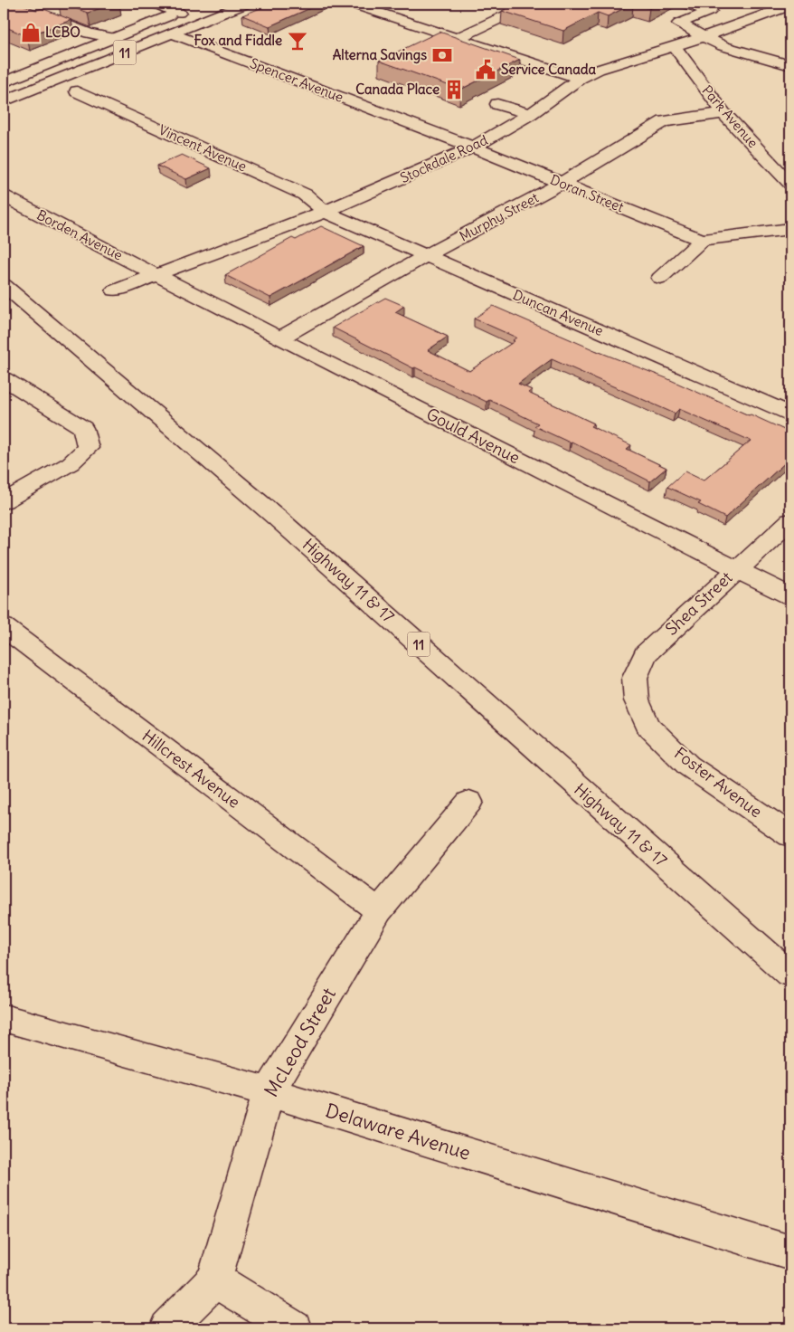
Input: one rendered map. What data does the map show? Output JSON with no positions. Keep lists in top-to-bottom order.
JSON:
{
  "streets": {
    "main road": [
      "11",
      "Spencer Avenue",
      "Park Avenue",
      "Vincent Avenue",
      "Stockdale Road",
      "Doran Street",
      "Murphy Street",
      "Borden Avenue",
      "Duncan Avenue",
      "Gould Avenue",
      "Highway 11 & 17",
      "Shea Street",
      "Hillcrest Avenue",
      "Foster Avenue",
      "McLeod Street",
      "Delaware Avenue"
    ]
  },
  "crossings": [
    ["11", "Spencer Avenue"],
    ["Spencer Avenue", "Stockdale Road"],
    ["Spencer Avenue", "Doran Street"],
    ["Park Avenue", "Stockdale Road"],
    ["Park Avenue", "Murphy Street"],
    ["Vincent Avenue", "Stockdale Road"],
    ["Vincent Avenue", "Duncan Avenue"],
    ["Stockdale Road", "Doran Street"],
    ["Stockdale Road", "Borden Avenue"],
    ["Stockdale Road", "Duncan Avenue"],
    ["Stockdale Road", "Gould Avenue"],
    ["Doran Street", "Murphy Street"],
    ["Murphy Street", "Duncan Avenue"],
    ["Murphy Street", "Gould Avenue"],
    ["Borden Avenue", "Gould Avenue"],
    ["Gould Avenue", "Shea Street"],
    ["Shea Street", "Foster Avenue"],
    ["Hillcrest Avenue", "McLeod Street"],
    ["McLeod Street", "Delaware Avenue"]
  ],
  "places": {
    "shop": ["LCBO"],
    "bar": ["Fox and Fiddle"],
    "bank": ["Alterna Savings"],
    "public building": ["Service Canada"],
    "building": ["Canada Place"]
  }
}
